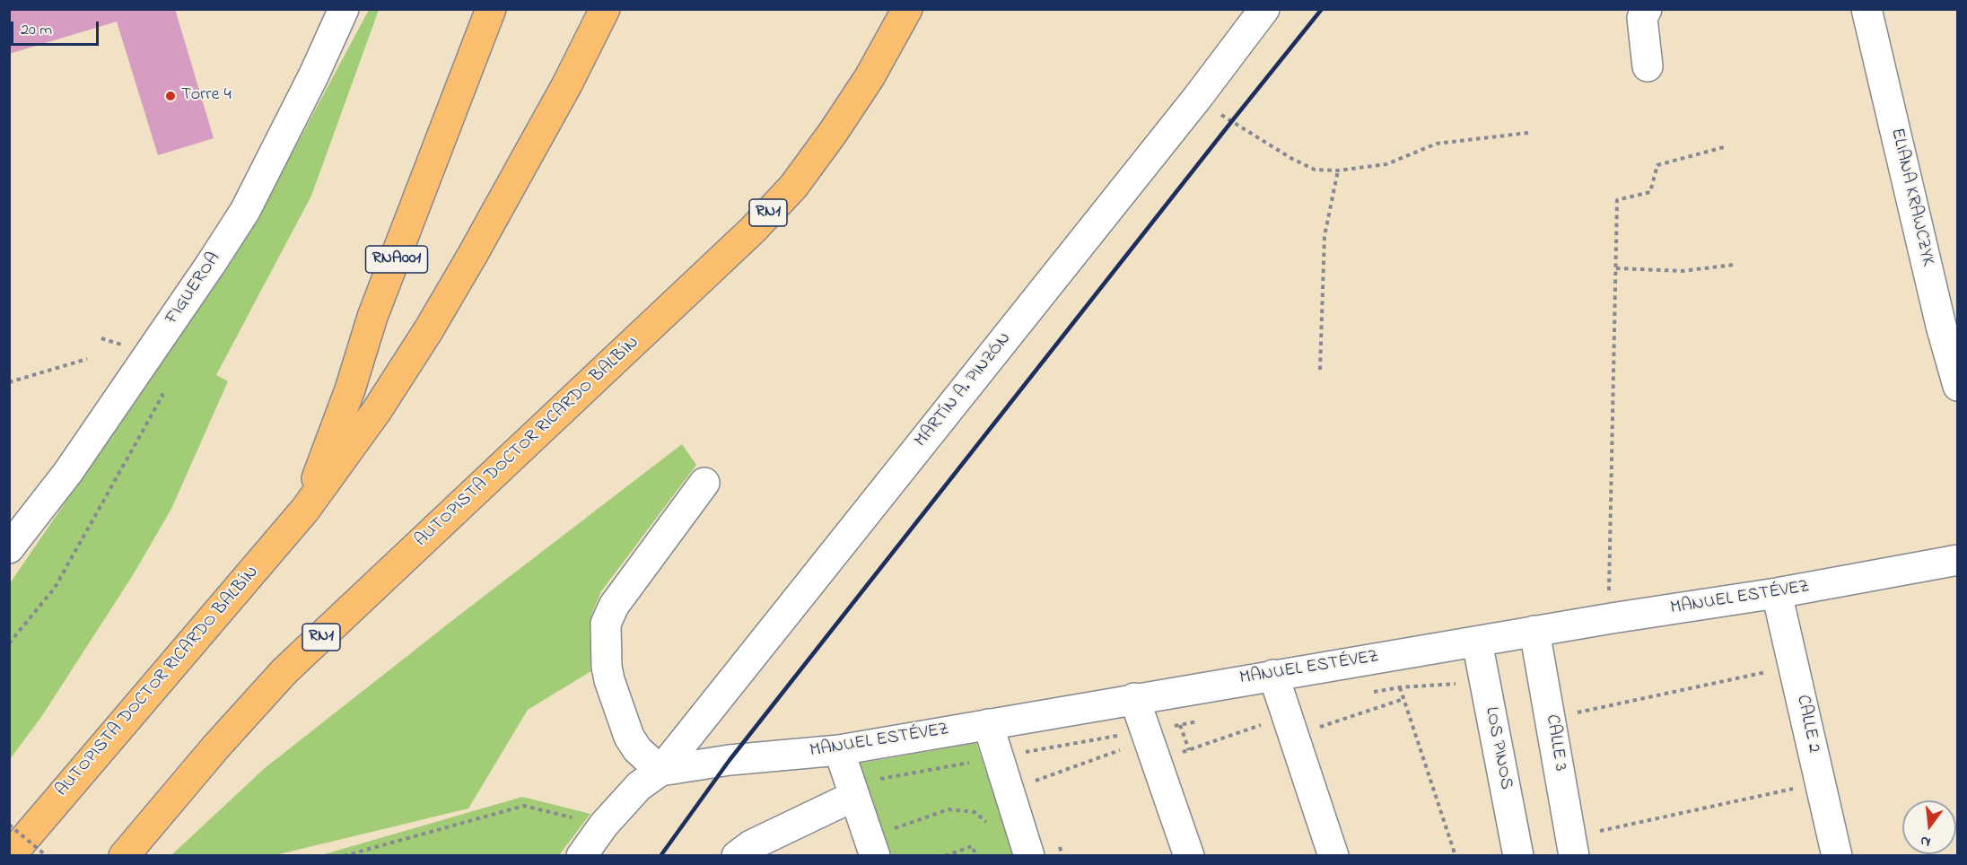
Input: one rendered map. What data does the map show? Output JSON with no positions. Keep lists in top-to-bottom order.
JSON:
{
  "streets": {
    "highway": ["RN1", "RNA001", "AUTOPISTA DOCTOR RICARDO BALBÍN"],
    "street": [
      "ELIANA KRAWCZYK",
      "FIGUEROA",
      "MARTÍN A. PINZÓN",
      "MANUEL ESTÉVEZ",
      "CALLE 2",
      "CALLE 3",
      "LOS PINOS"
    ]
  },
  "crossings": [
    ["RNA001", "AUTOPISTA DOCTOR RICARDO BALBÍN"],
    ["MARTÍN A. PINZÓN", "MANUEL ESTÉVEZ"],
    ["MANUEL ESTÉVEZ", "CALLE 2"],
    ["MANUEL ESTÉVEZ", "CALLE 3"],
    ["MANUEL ESTÉVEZ", "LOS PINOS"]
  ],
  "places": ["Torre 4"],
  "scale_bar": "20 m",
  "north": "bottom"
}
